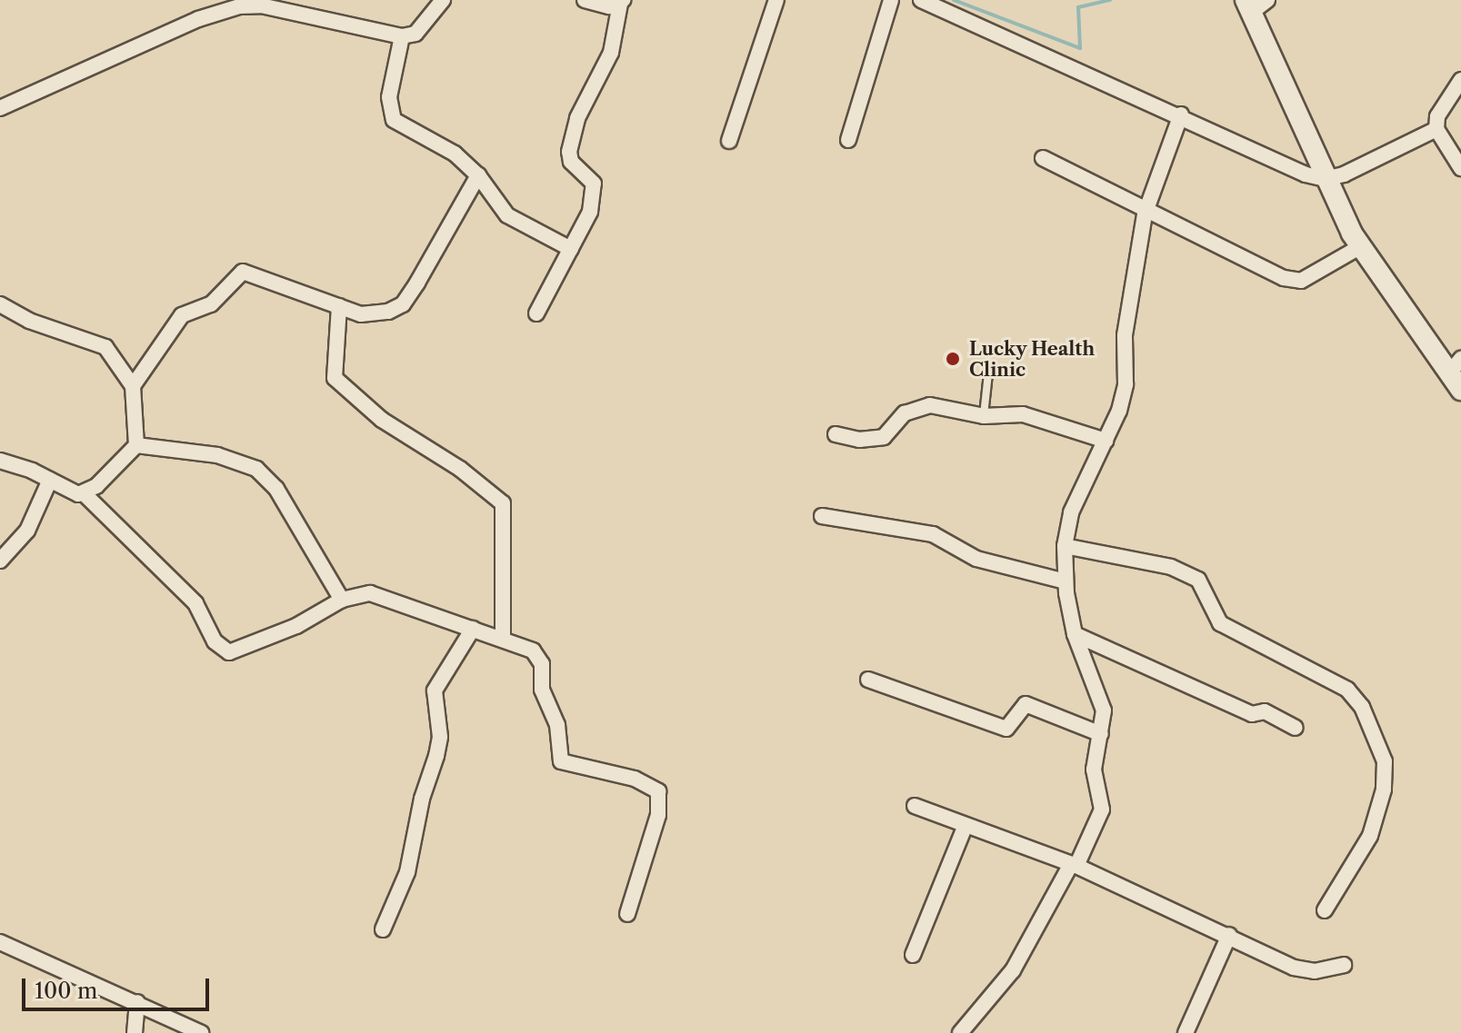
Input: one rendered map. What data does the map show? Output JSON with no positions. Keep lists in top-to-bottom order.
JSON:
{
  "places": ["Lucky Health Clinic"],
  "scale_bar": "100 m"
}
